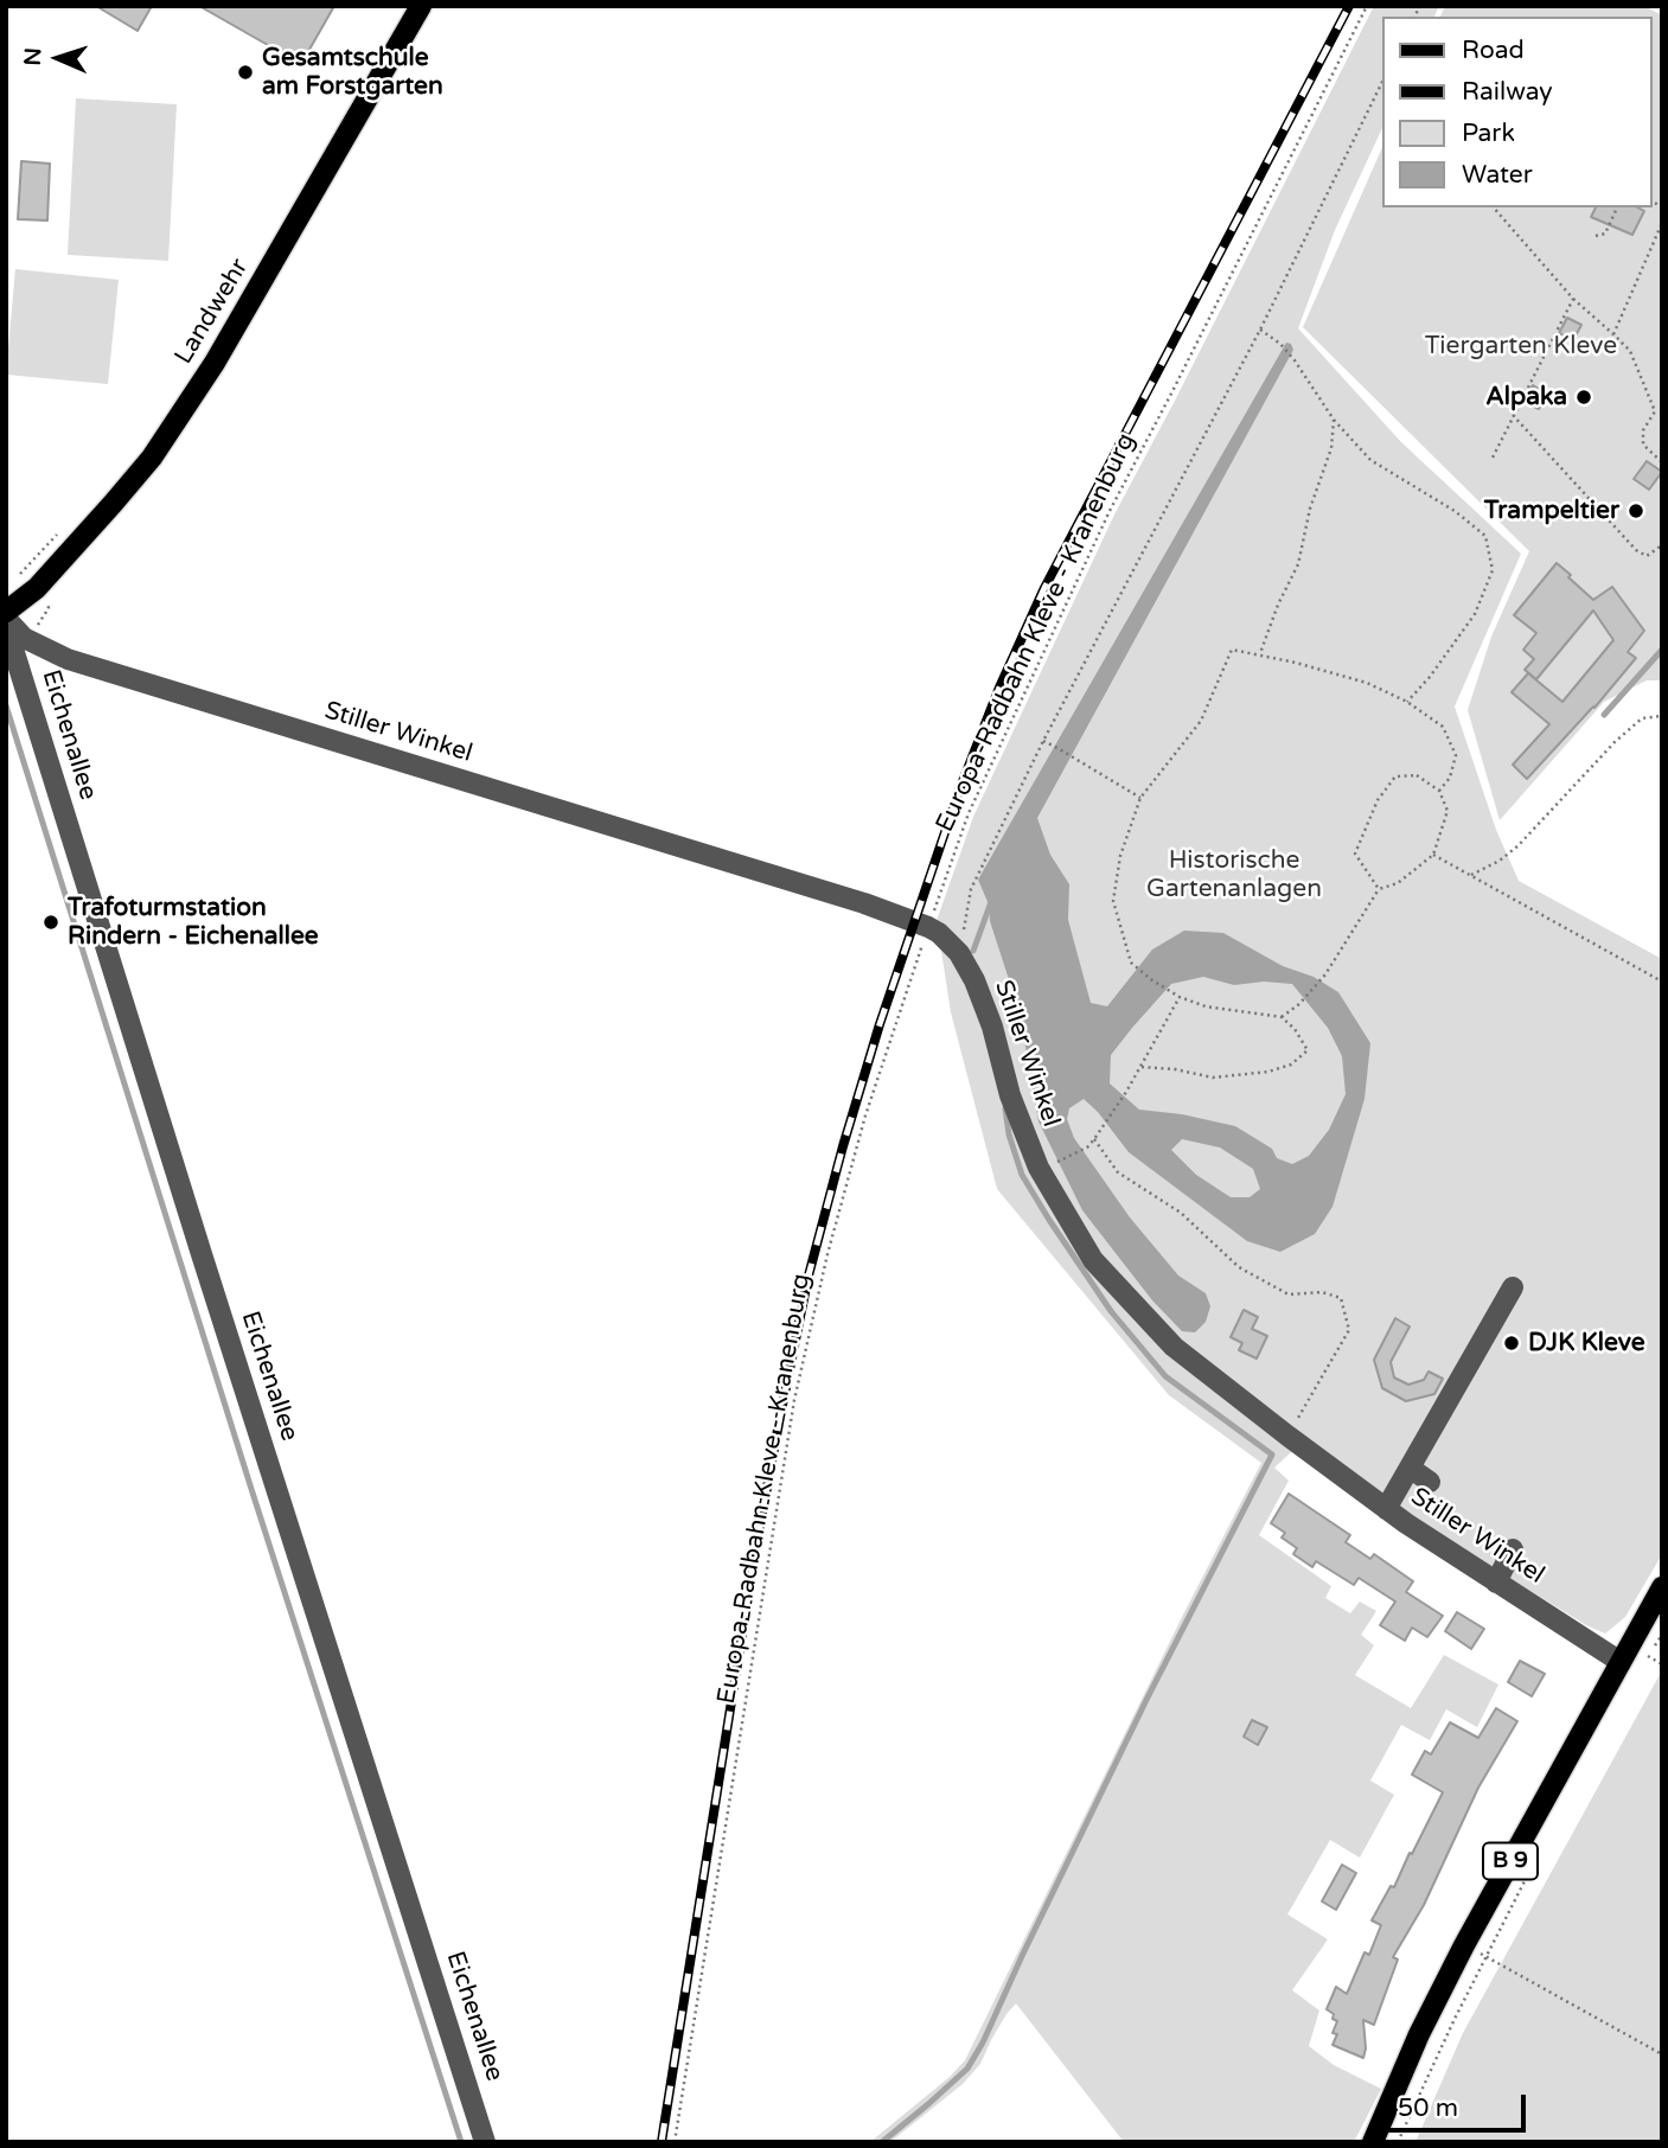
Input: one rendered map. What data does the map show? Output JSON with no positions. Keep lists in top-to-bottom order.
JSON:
{
  "streets": {
    "main road": ["Landwehr", "B 9"],
    "street": ["Stiller Winkel", "Eichenallee"],
    "path": ["Europa-Radbahn Kleve - Kranenburg"]
  },
  "crossings": [
    ["Europa-Radbahn Kleve - Kranenburg", "Stiller Winkel"],
    ["Stiller Winkel", "B 9"]
  ],
  "parks": ["Tiergarten Kleve", "Historische Gartenanlagen"],
  "places": [
    "Gesamtschule am Forstgarten",
    "Alpaka",
    "Trampeltier",
    "Trafoturmstation Rindern - Eichenallee",
    "DJK Kleve"
  ],
  "legend": [
    "Road",
    "Railway",
    "Park",
    "Water"
  ],
  "scale_bar": "50 m",
  "north": "left"
}
